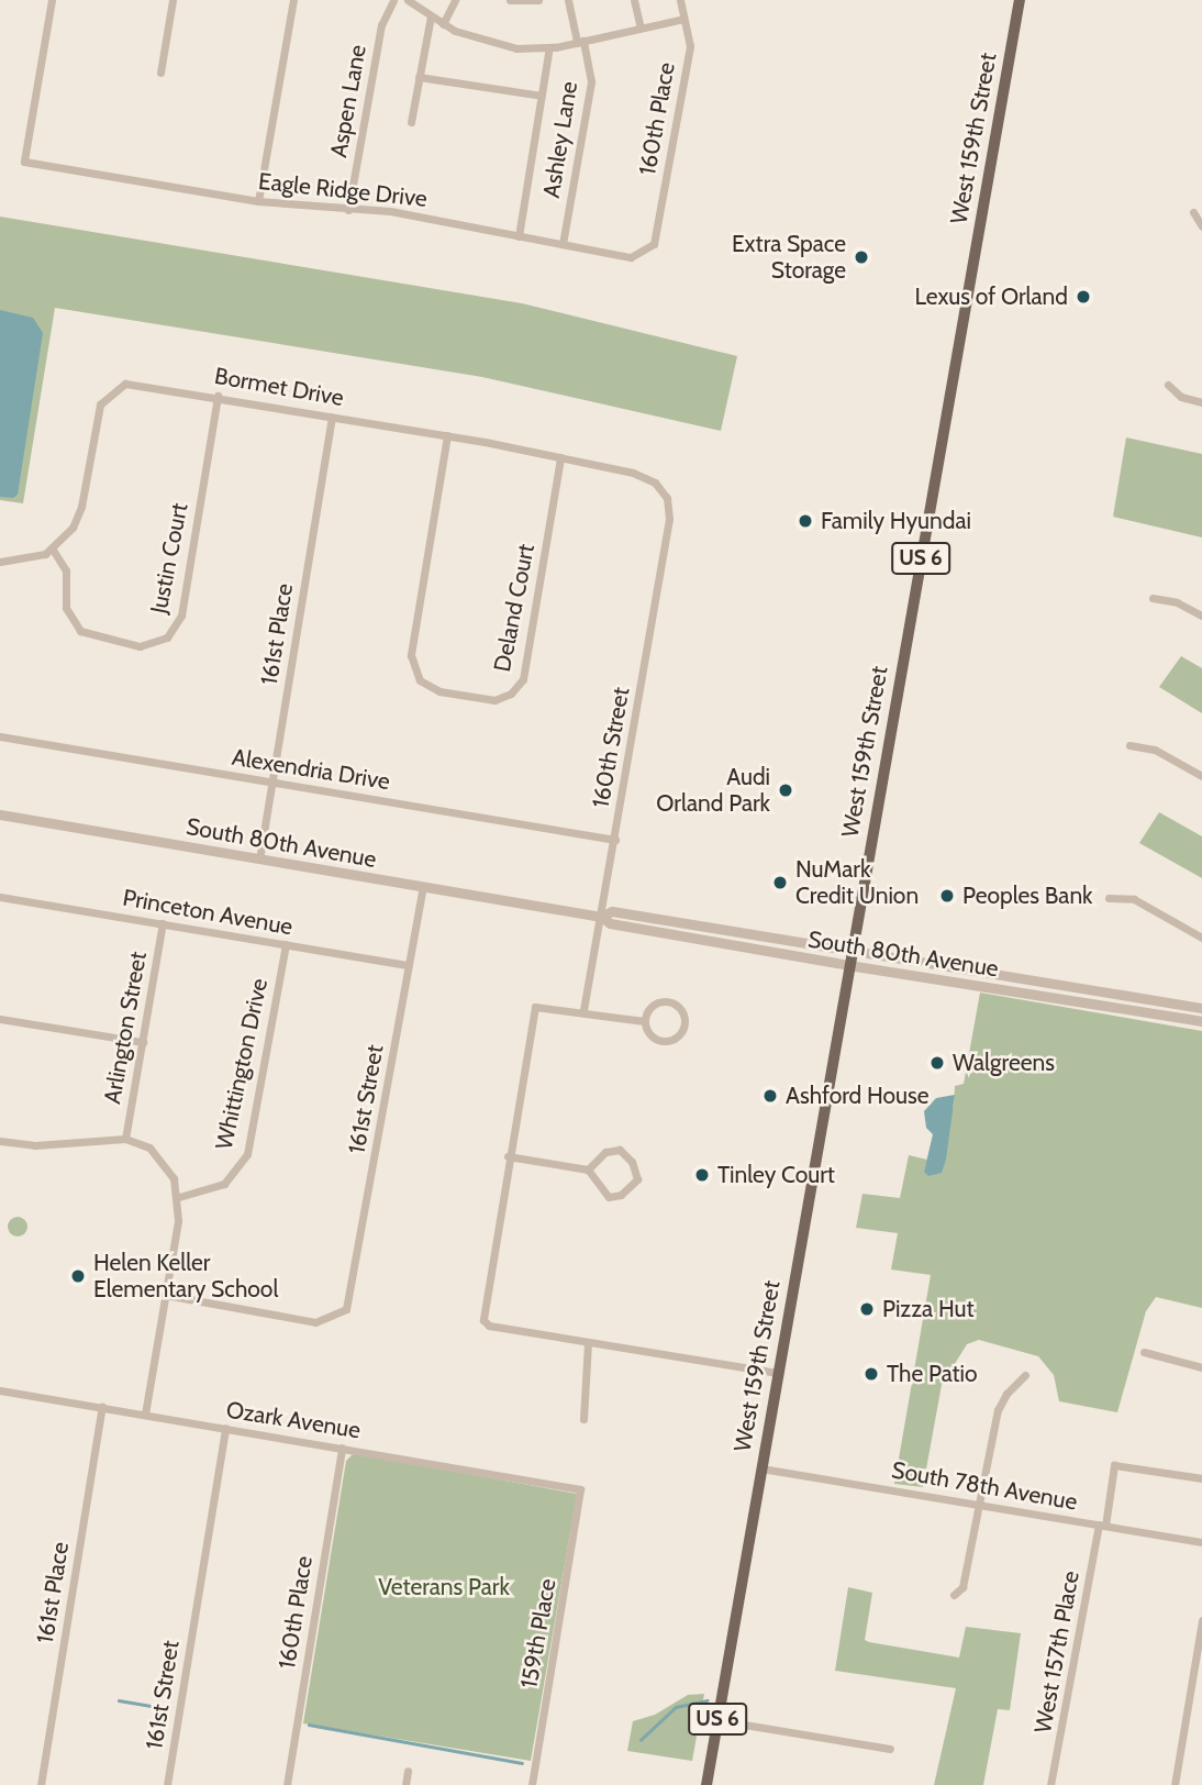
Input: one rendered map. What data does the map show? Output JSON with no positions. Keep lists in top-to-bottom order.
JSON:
{
  "streets": {
    "main road": ["West 159th Street", "US 6"],
    "street": [
      "Aspen Lane",
      "160th Place",
      "Ashley Lane",
      "Eagle Ridge Drive",
      "Bormet Drive",
      "Justin Court",
      "Deland Court",
      "161st Place",
      "160th Street",
      "Alexendria Drive",
      "South 80th Avenue",
      "Princeton Avenue",
      "Arlington Street",
      "Whittington Drive",
      "161st Street",
      "Ozark Avenue",
      "South 78th Avenue",
      "159th Place",
      "West 157th Place"
    ]
  },
  "crossings": [
    ["Aspen Lane", "Eagle Ridge Drive"],
    ["160th Place", "Eagle Ridge Drive"],
    ["160th Place", "Ozark Avenue"],
    ["West 159th Street", "South 80th Avenue"],
    ["West 159th Street", "South 78th Avenue"],
    ["Ashley Lane", "Eagle Ridge Drive"],
    ["Bormet Drive", "Justin Court"],
    ["Bormet Drive", "Deland Court"],
    ["Bormet Drive", "161st Place"],
    ["Bormet Drive", "160th Street"],
    ["161st Place", "Alexendria Drive"],
    ["161st Place", "South 80th Avenue"],
    ["161st Place", "Ozark Avenue"],
    ["160th Street", "Alexendria Drive"],
    ["160th Street", "South 80th Avenue"],
    ["South 80th Avenue", "161st Street"],
    ["Princeton Avenue", "Arlington Street"],
    ["Princeton Avenue", "Whittington Drive"],
    ["Princeton Avenue", "161st Street"],
    ["161st Street", "Ozark Avenue"],
    ["Ozark Avenue", "159th Place"],
    ["South 78th Avenue", "West 157th Place"]
  ],
  "parks": ["Veterans Park"],
  "places": [
    "Extra Space Storage",
    "Lexus of Orland",
    "Family Hyundai",
    "Audi Orland Park",
    "NuMark Credit Union",
    "Peoples Bank",
    "Walgreens",
    "Ashford House",
    "Tinley Court",
    "Helen Keller Elementary School",
    "Pizza Hut",
    "The Patio"
  ]
}
